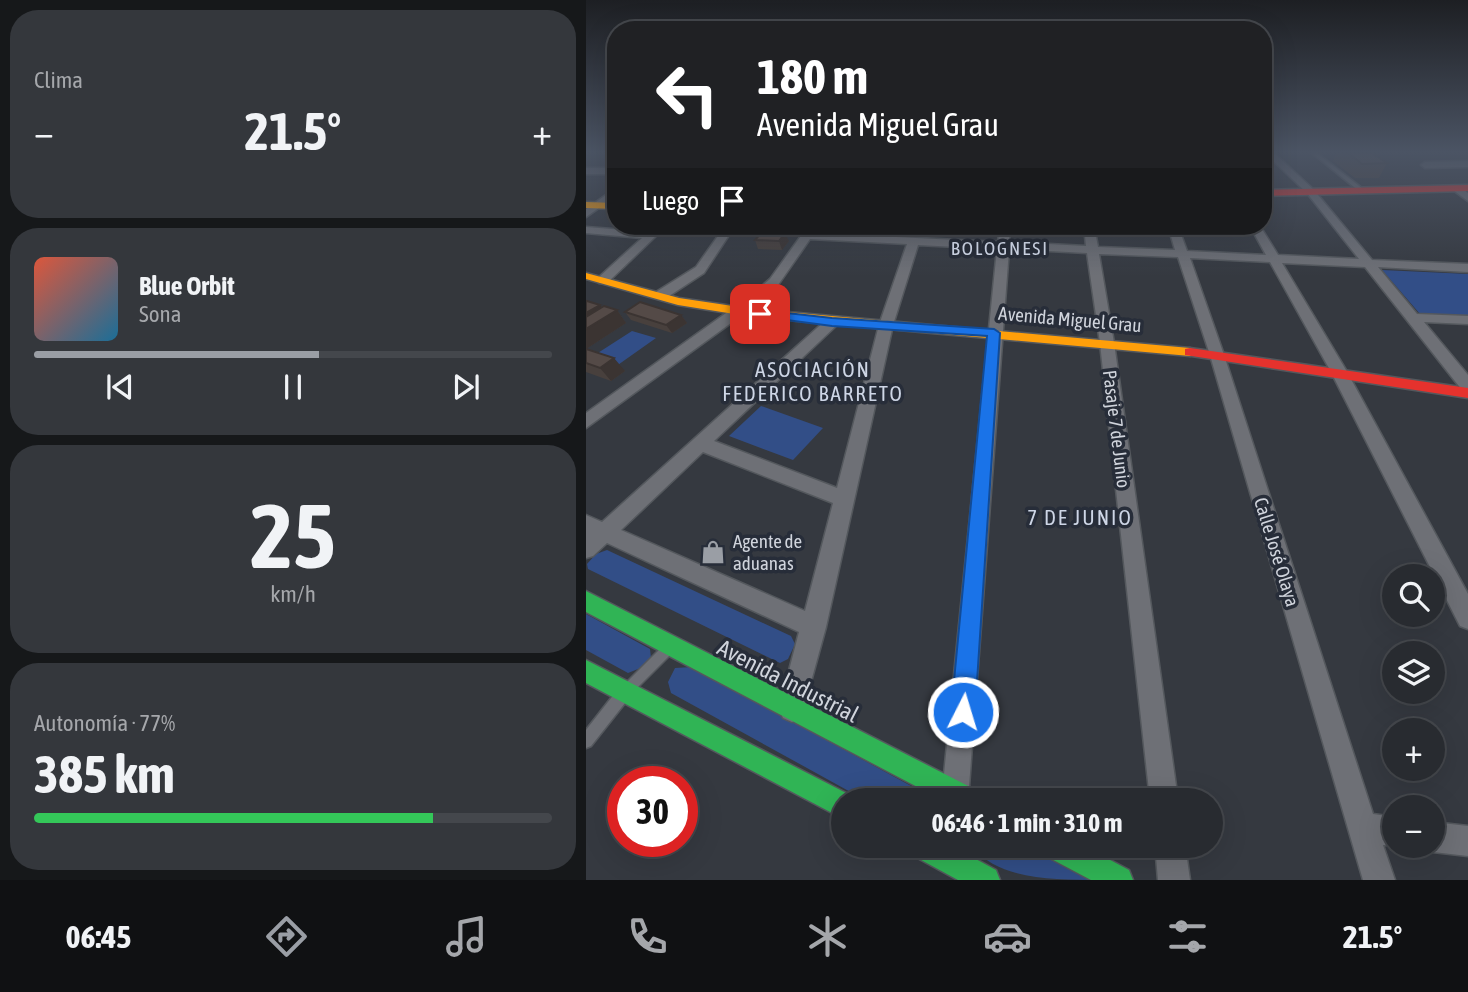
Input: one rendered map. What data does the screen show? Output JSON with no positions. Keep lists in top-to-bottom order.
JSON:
{
  "streets": {
    "street": [
      "Avenida Miguel Grau",
      "Pasaje 7 de Junio",
      "Calle José Olaya",
      "Avenida Industrial"
    ]
  },
  "crossings": [
    ["Avenida Miguel Grau", "Pasaje 7 de Junio"],
    ["Avenida Miguel Grau", "Calle José Olaya"]
  ],
  "districts": ["BOLOGNESI", "ASOCIACIÓN FEDERICO BARRETO", "7 DE JUNIO"],
  "places": {
    "shop": ["Agente de aduanas"]
  },
  "page": {
    "tile": [
      "Clima",
      ["25", "km/h"],
      ["Autonomía · 77%", "385 km"]
    ],
    "turn": ["180 m", "Avenida Miguel Grau"],
    "heat": ["−", "21.5°", "+"],
    "then": "Luego",
    "song": ["Blue Orbit", "Sona"],
    "map_buttons": ["+", "−"],
    "limit": "30",
    "trip": "06:46 · 1 min · 310 m",
    "tabs": ["06:45", "21.5°"]
  }
}
